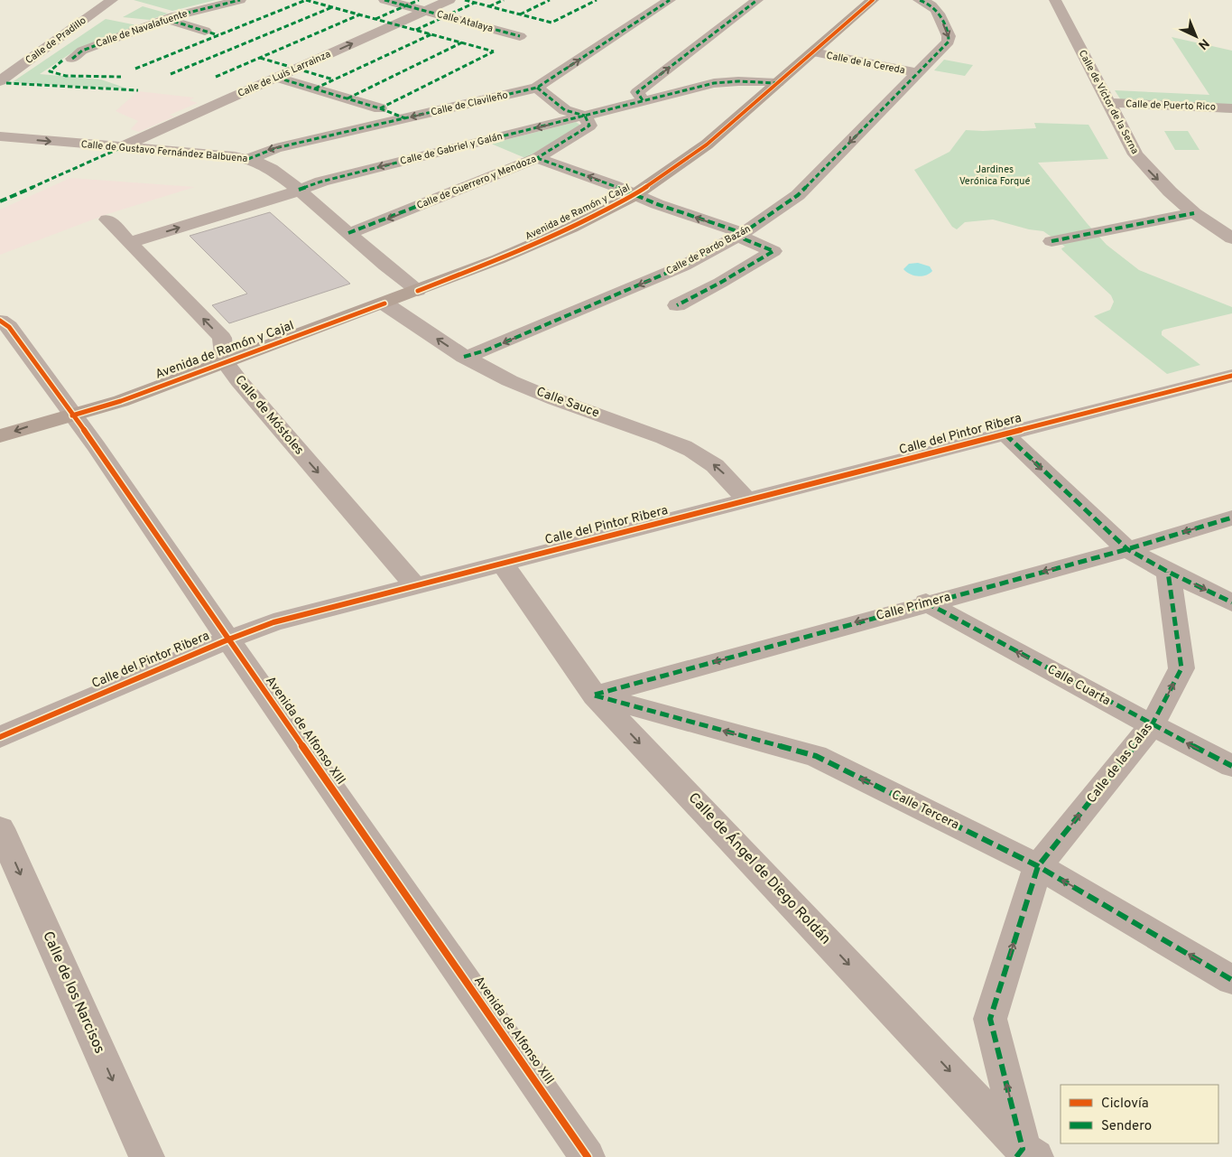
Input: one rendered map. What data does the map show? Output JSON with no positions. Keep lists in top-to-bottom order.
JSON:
{
  "streets": {
    "main road": ["Avenida de Ramón y Cajal"],
    "street": [
      "Calle Atalaya",
      "Calle de Navalafuente",
      "Calle de Pradillo",
      "Calle de la Cereda",
      "Calle de Luis Larrainza",
      "Calle de Víctor de la Serna",
      "Calle de Clavileño",
      "Calle de Puerto Rico",
      "Calle de Gabriel y Galán",
      "Calle de Gustavo Fernández Balbuena",
      "Calle de Guerrero y Mendoza",
      "Calle de Pardo Bazán",
      "Calle Sauce",
      "Calle de Móstoles",
      "Calle del Pintor Ribera",
      "Calle Primera",
      "Calle Cuarta",
      "Avenida de Alfonso XIII",
      "Calle de las Calas",
      "Calle Tercera",
      "Calle de Ángel de Diego Roldán",
      "Calle de los Narcisos"
    ]
  },
  "crossings": [
    ["Calle Atalaya", "Calle de Luis Larrainza"],
    ["Calle de la Cereda", "Avenida de Ramón y Cajal"],
    ["Calle de la Cereda", "Calle de Pardo Bazán"],
    ["Calle de Luis Larrainza", "Calle de Gustavo Fernández Balbuena"],
    ["Calle de Víctor de la Serna", "Calle de Puerto Rico"],
    ["Calle de Clavileño", "Calle de Gustavo Fernández Balbuena"],
    ["Calle de Gabriel y Galán", "Calle de Gustavo Fernández Balbuena"],
    ["Calle de Gabriel y Galán", "Calle de Guerrero y Mendoza"],
    ["Calle de Gabriel y Galán", "Avenida de Ramón y Cajal"],
    ["Calle de Gustavo Fernández Balbuena", "Calle de Guerrero y Mendoza"],
    ["Calle de Gustavo Fernández Balbuena", "Avenida de Ramón y Cajal"],
    ["Avenida de Ramón y Cajal", "Calle Sauce"],
    ["Avenida de Ramón y Cajal", "Calle de Móstoles"],
    ["Avenida de Ramón y Cajal", "Avenida de Alfonso XIII"],
    ["Calle de Pardo Bazán", "Calle Sauce"],
    ["Calle Sauce", "Calle del Pintor Ribera"],
    ["Calle de Móstoles", "Calle del Pintor Ribera"],
    ["Calle del Pintor Ribera", "Avenida de Alfonso XIII"],
    ["Calle del Pintor Ribera", "Calle de Ángel de Diego Roldán"],
    ["Calle Primera", "Calle Cuarta"],
    ["Calle Primera", "Calle Tercera"],
    ["Calle Primera", "Calle de Ángel de Diego Roldán"],
    ["Calle Cuarta", "Calle de las Calas"],
    ["Calle de las Calas", "Calle Tercera"],
    ["Calle de las Calas", "Calle de Ángel de Diego Roldán"],
    ["Calle Tercera", "Calle de Ángel de Diego Roldán"]
  ],
  "one_way": [
    "Calle de Luis Larrainza",
    "Calle de Víctor de la Serna",
    "Calle de Guerrero y Mendoza",
    "Calle de Pardo Bazán",
    "Calle de Móstoles",
    "Calle Primera",
    "Calle de las Calas",
    "Calle Tercera",
    "Calle de Ángel de Diego Roldán",
    "Calle de los Narcisos"
  ],
  "parks": ["Jardines Verónica Forqué"],
  "legend": ["Ciclovía", "Sendero"],
  "north": "bottom right"
}
